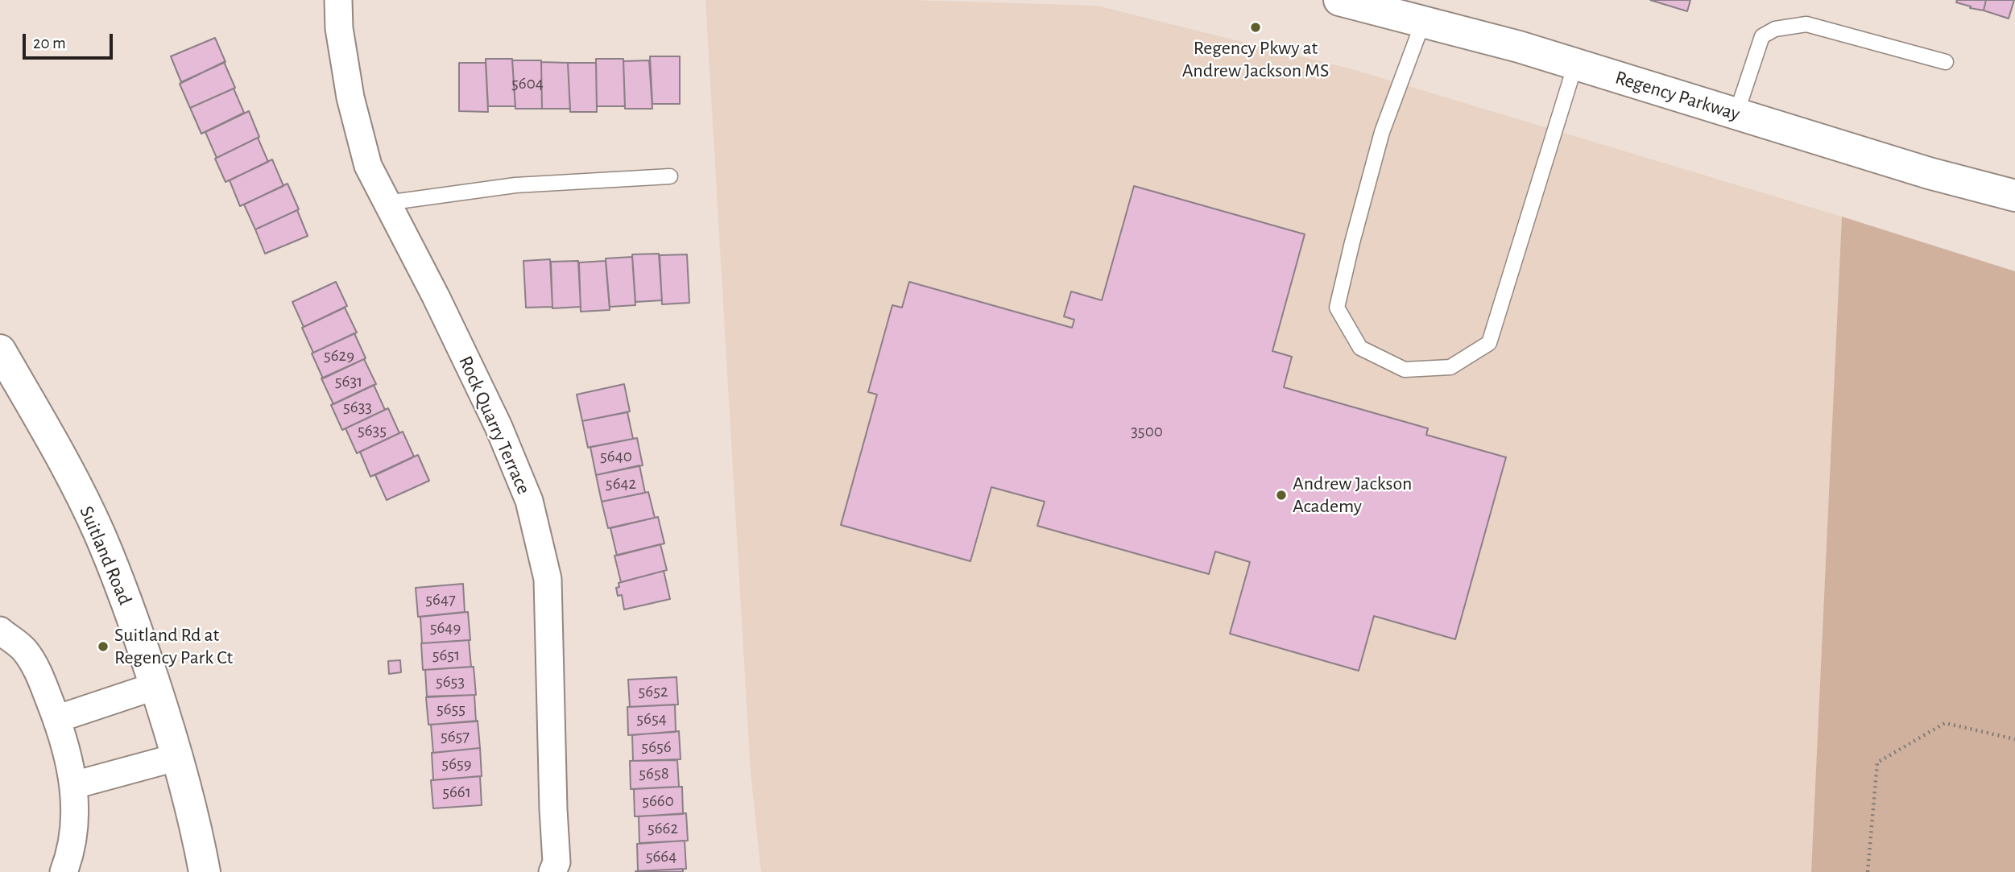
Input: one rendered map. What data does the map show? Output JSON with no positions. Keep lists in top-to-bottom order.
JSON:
{
  "streets": {
    "street": ["Regency Parkway", "Rock Quarry Terrace", "Suitland Road"]
  },
  "places": ["Regency Pkwy at Andrew Jackson MS", "Andrew Jackson Academy", "Suitland Rd at Regency Park Ct"],
  "house_numbers": [
    "5604",
    "5629",
    "5631",
    "5633",
    "5635",
    "3500",
    "5640",
    "5642",
    "5647",
    "5649",
    "5651",
    "5653",
    "5652",
    "5655",
    "5654",
    "5657",
    "5656",
    "5659",
    "5658",
    "5661",
    "5660",
    "5662",
    "5664"
  ],
  "scale_bar": "20 m"
}
